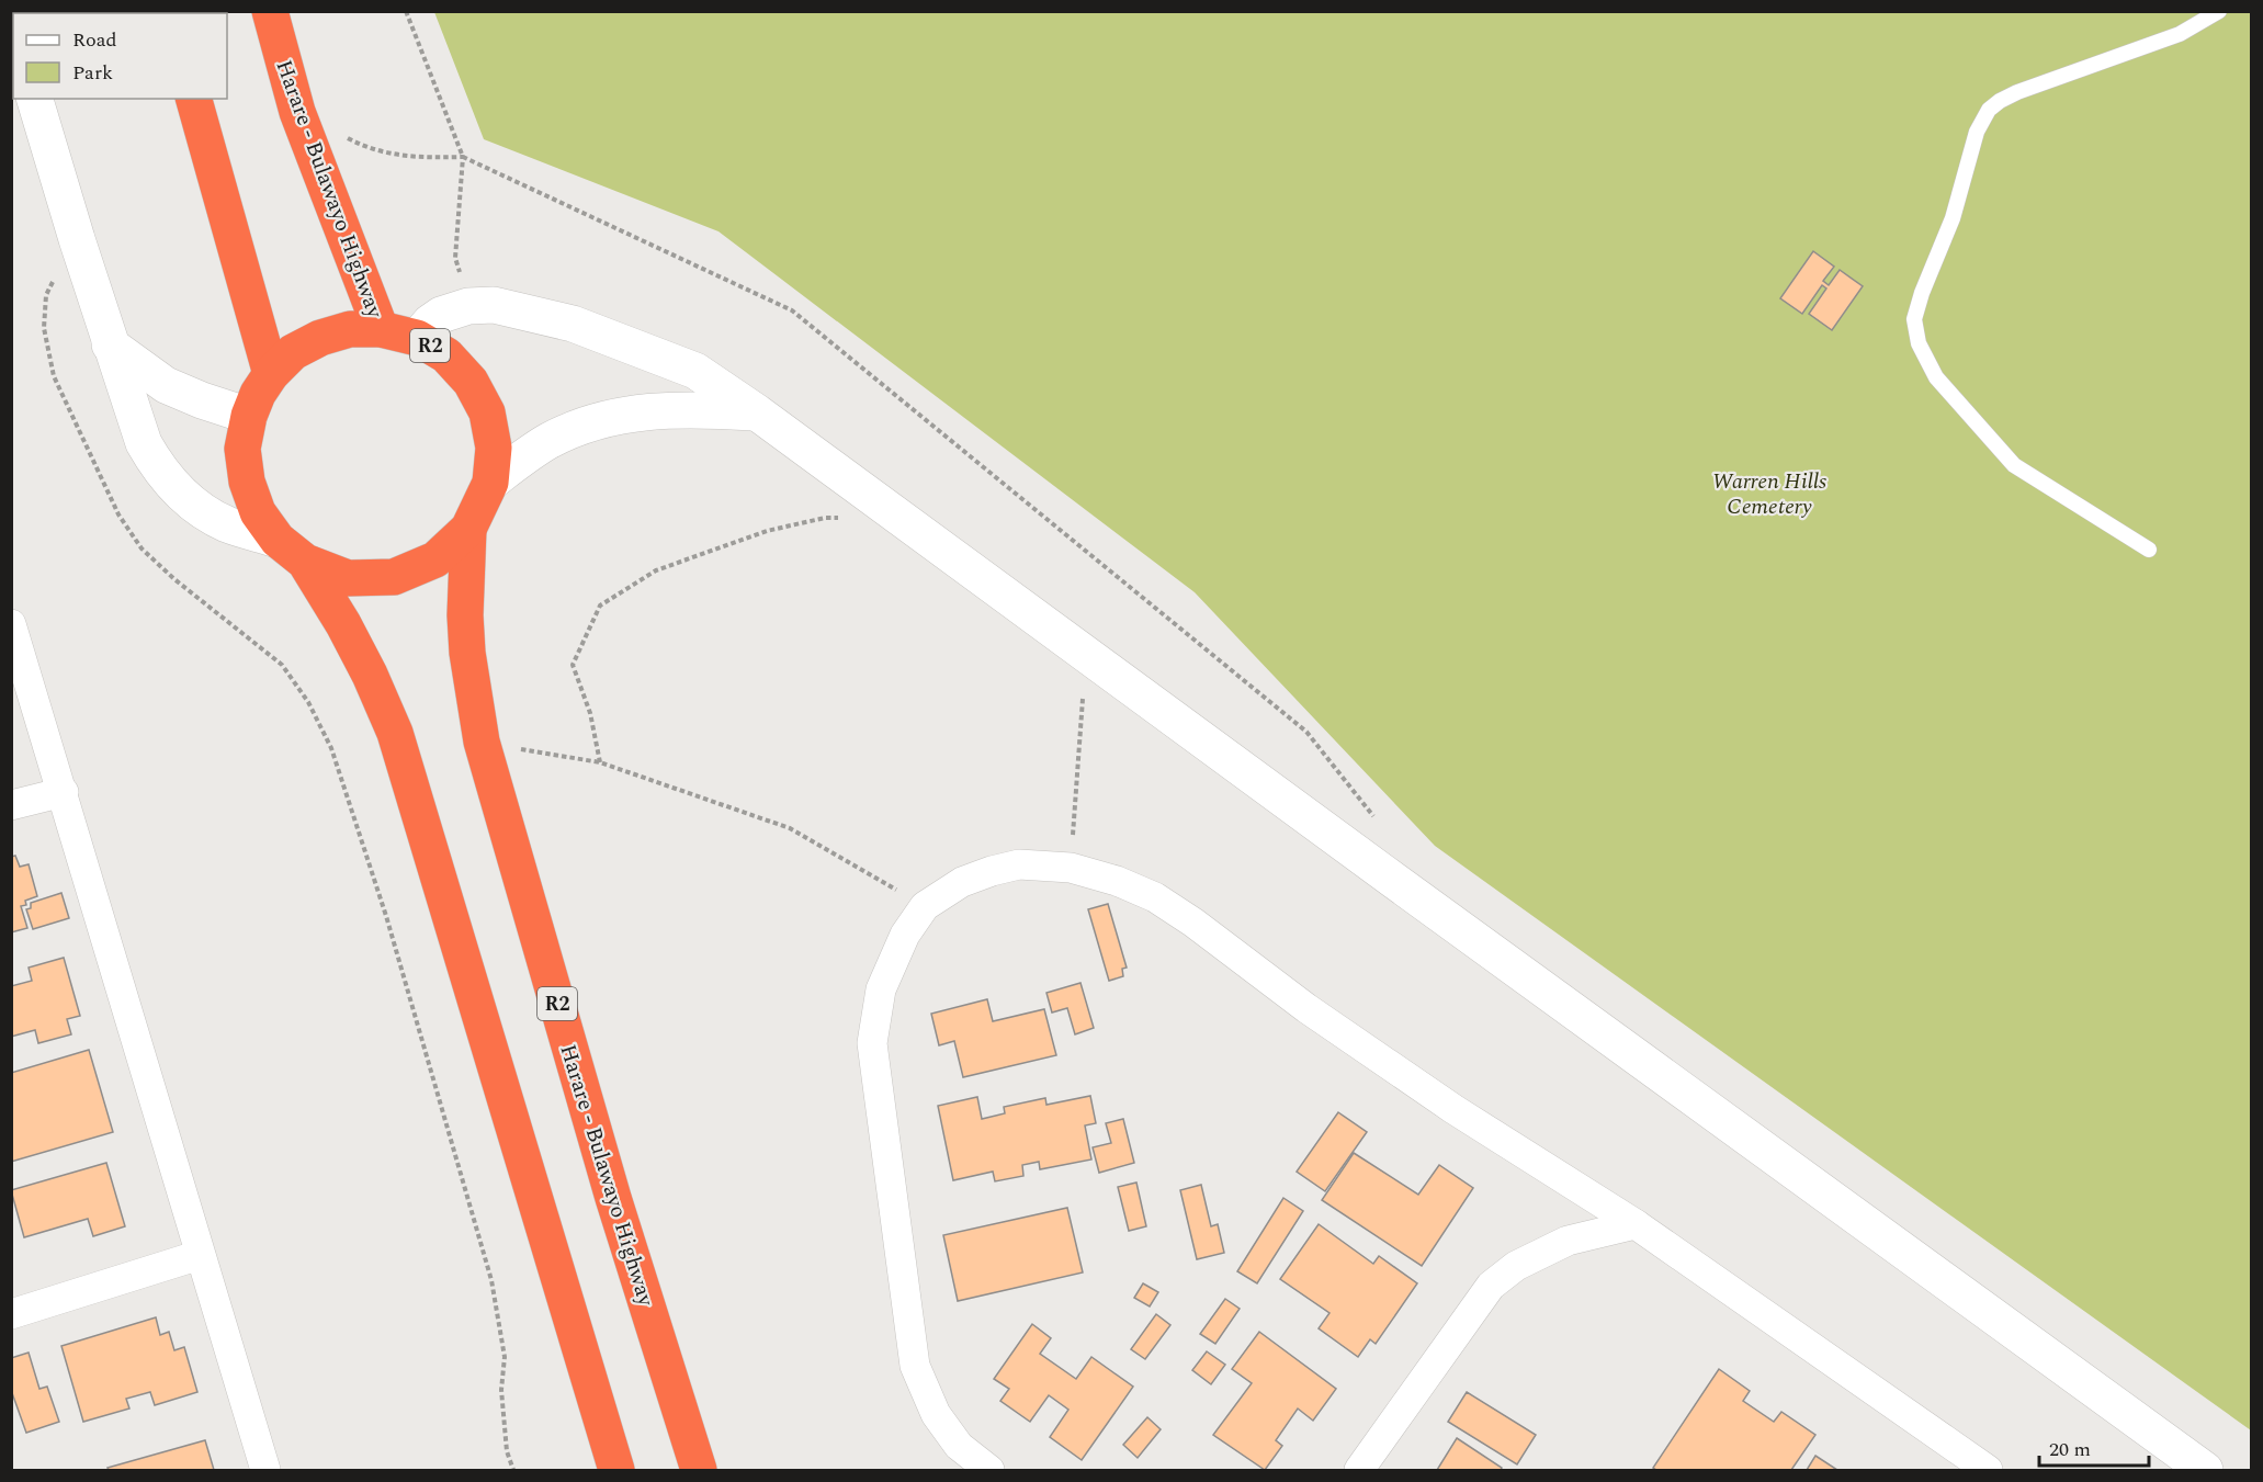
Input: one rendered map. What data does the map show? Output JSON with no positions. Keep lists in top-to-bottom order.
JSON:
{
  "streets": {
    "highway": ["Harare - Bulawayo Highway", "R2"]
  },
  "parks": ["Warren Hills Cemetery"],
  "legend": ["Road", "Park"],
  "scale_bar": "20 m"
}
